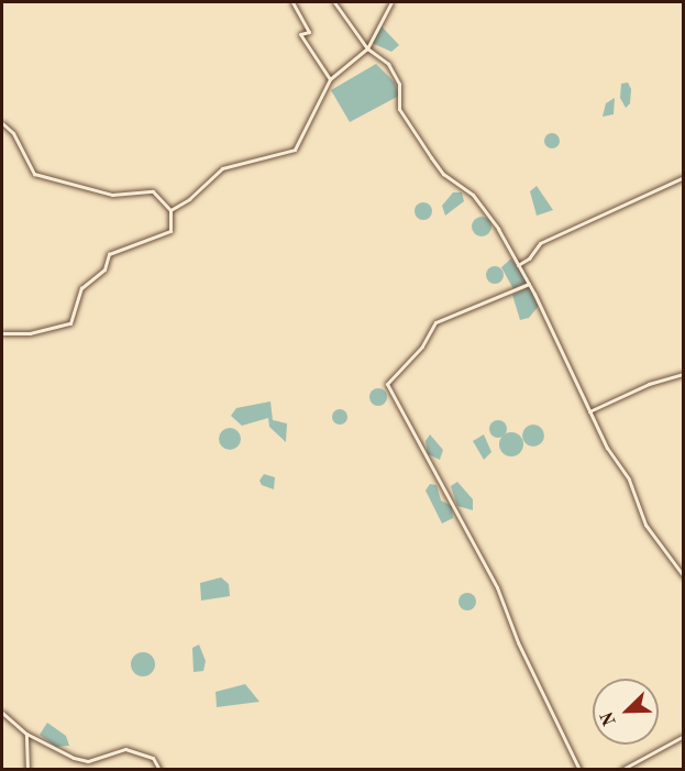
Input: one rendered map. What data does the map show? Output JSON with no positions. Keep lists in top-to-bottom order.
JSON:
{
  "north": "bottom left"
}
